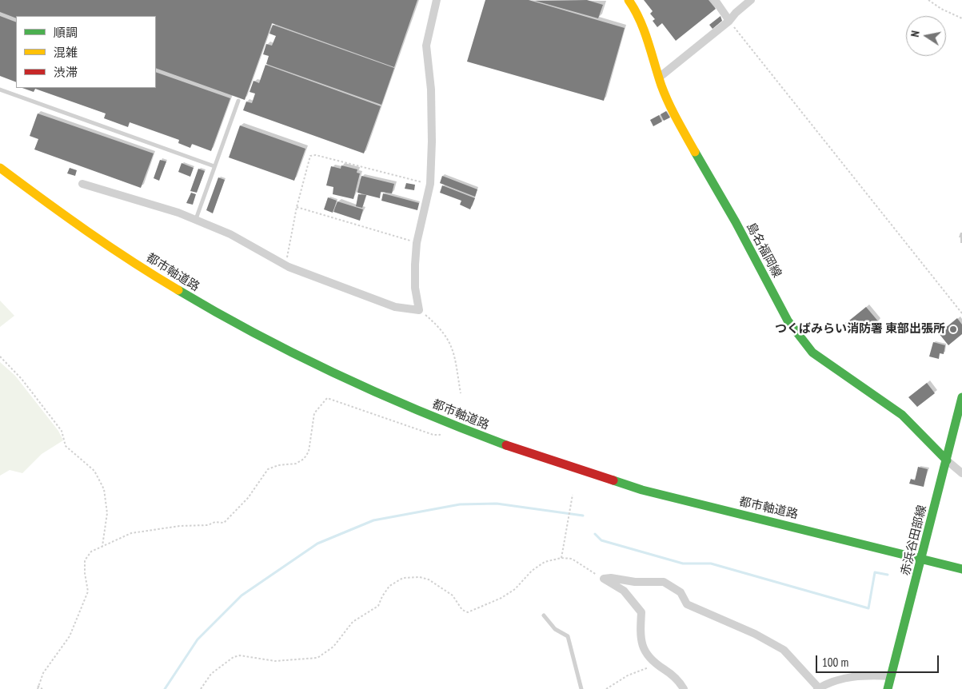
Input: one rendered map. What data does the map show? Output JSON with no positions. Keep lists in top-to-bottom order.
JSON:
{
  "streets": {
    "main road": ["島名福岡線", "都市軸道路", "赤浜谷田部線"]
  },
  "crossings": [
    ["島名福岡線", "赤浜谷田部線"],
    ["都市軸道路", "赤浜谷田部線"]
  ],
  "places": ["つくばみらい消防署 東部出張所"],
  "legend": ["順調", "混雑", "渋滞"],
  "scale_bar": "100 m",
  "north": "left"
}
